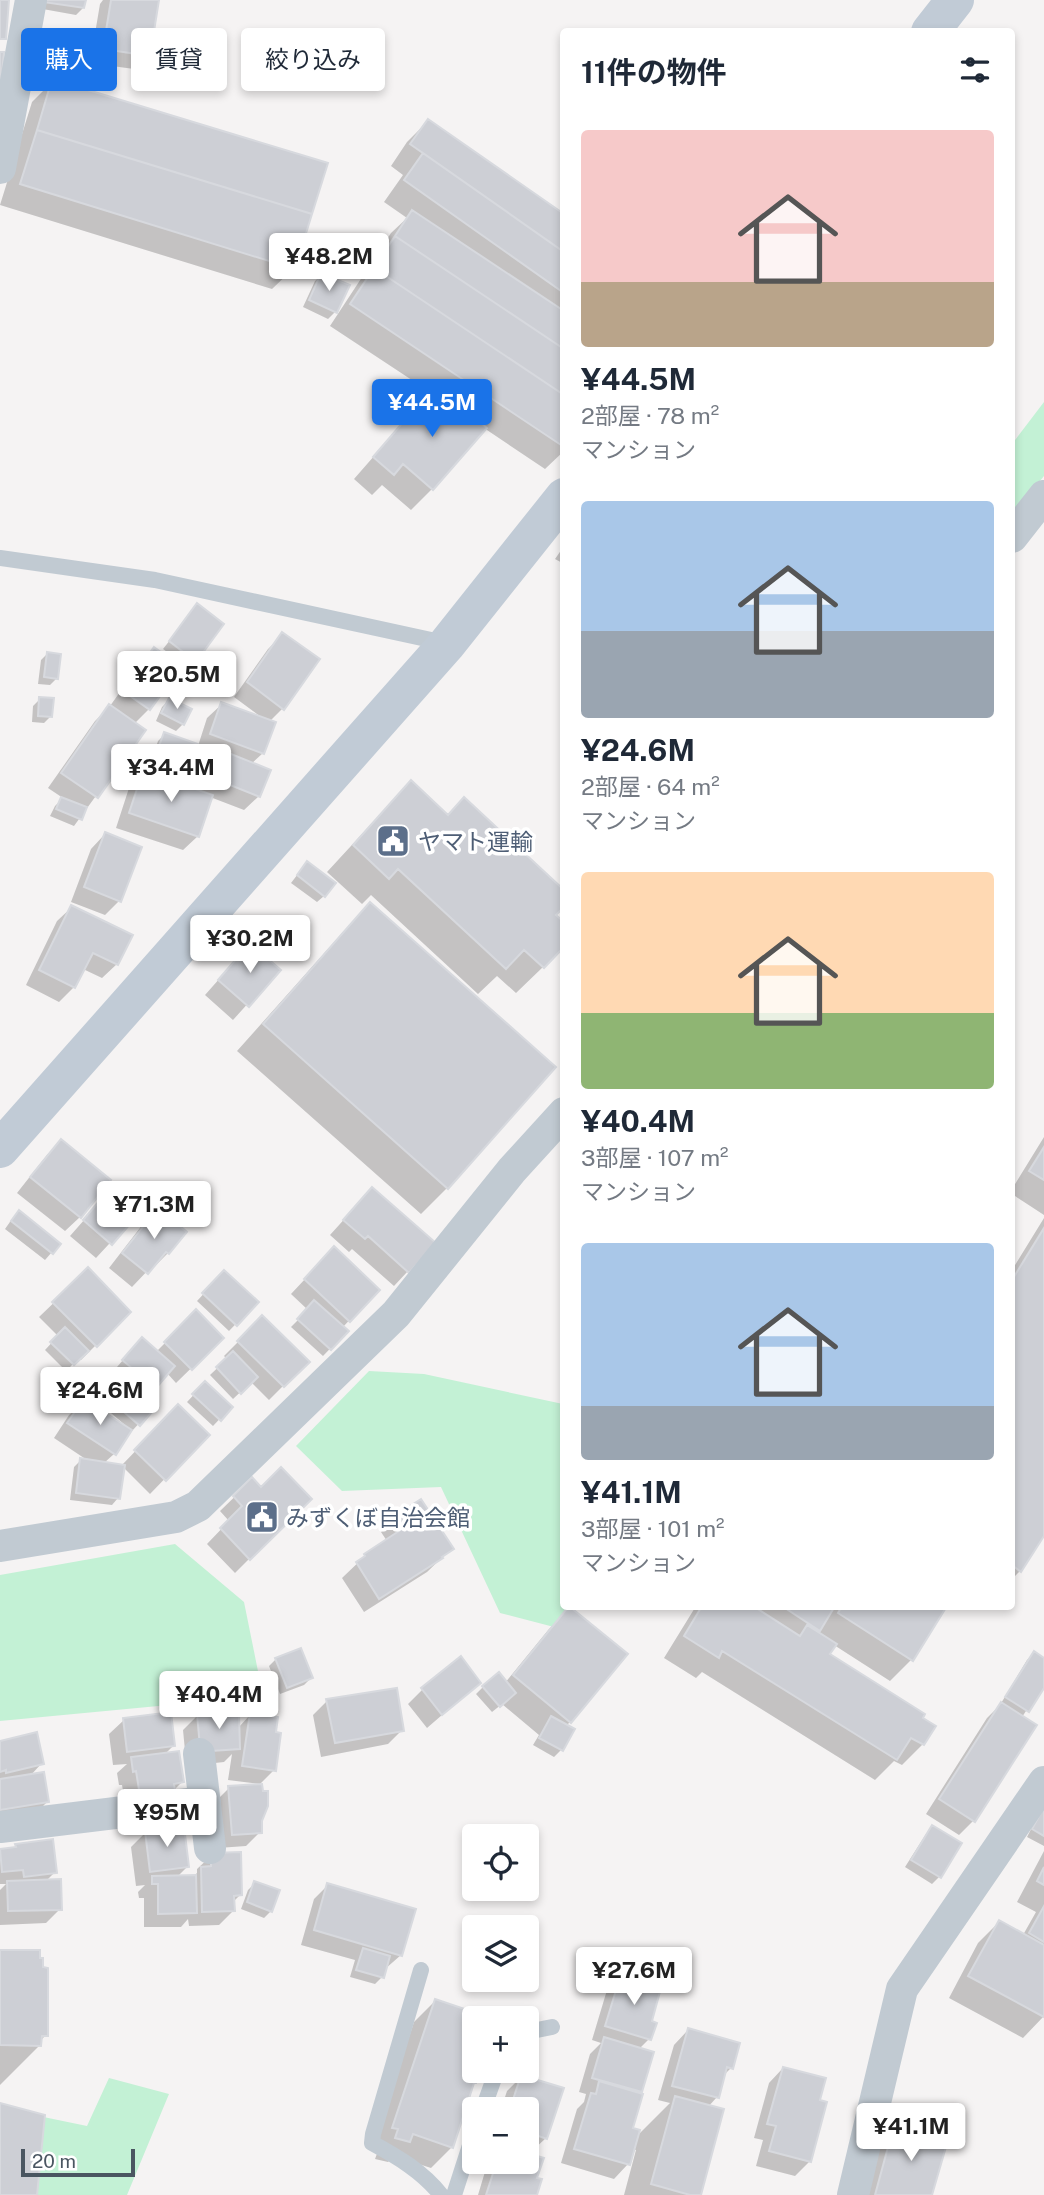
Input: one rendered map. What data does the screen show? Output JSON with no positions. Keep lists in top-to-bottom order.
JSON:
{
  "places": {
    "public building": ["ヤマト運輸", "みずくぼ自治会館"]
  },
  "scale_bar": "20 m",
  "page": {
    "chip": ["購入", "賃貸", "絞り込み"],
    "heading": "11件の物件",
    "list": [
      {
        "name": "¥44.5M",
        "note": "2部屋 · 78 m² · マンション"
      },
      {
        "name": "¥24.6M",
        "note": "2部屋 · 64 m² · マンション"
      },
      {
        "name": "¥40.4M",
        "note": "3部屋 · 107 m² · マンション"
      },
      {
        "name": "¥41.1M",
        "note": "3部屋 · 101 m² · マンション"
      }
    ],
    "price": [
      "¥48.2M",
      "¥44.5M",
      "¥20.5M",
      "¥34.4M",
      "¥30.2M",
      "¥71.3M",
      "¥24.6M",
      "¥40.4M",
      "¥95M",
      "¥27.6M",
      "¥41.1M"
    ],
    "map_buttons": ["+", "−"],
    "scale": "20 m"
  }
}
